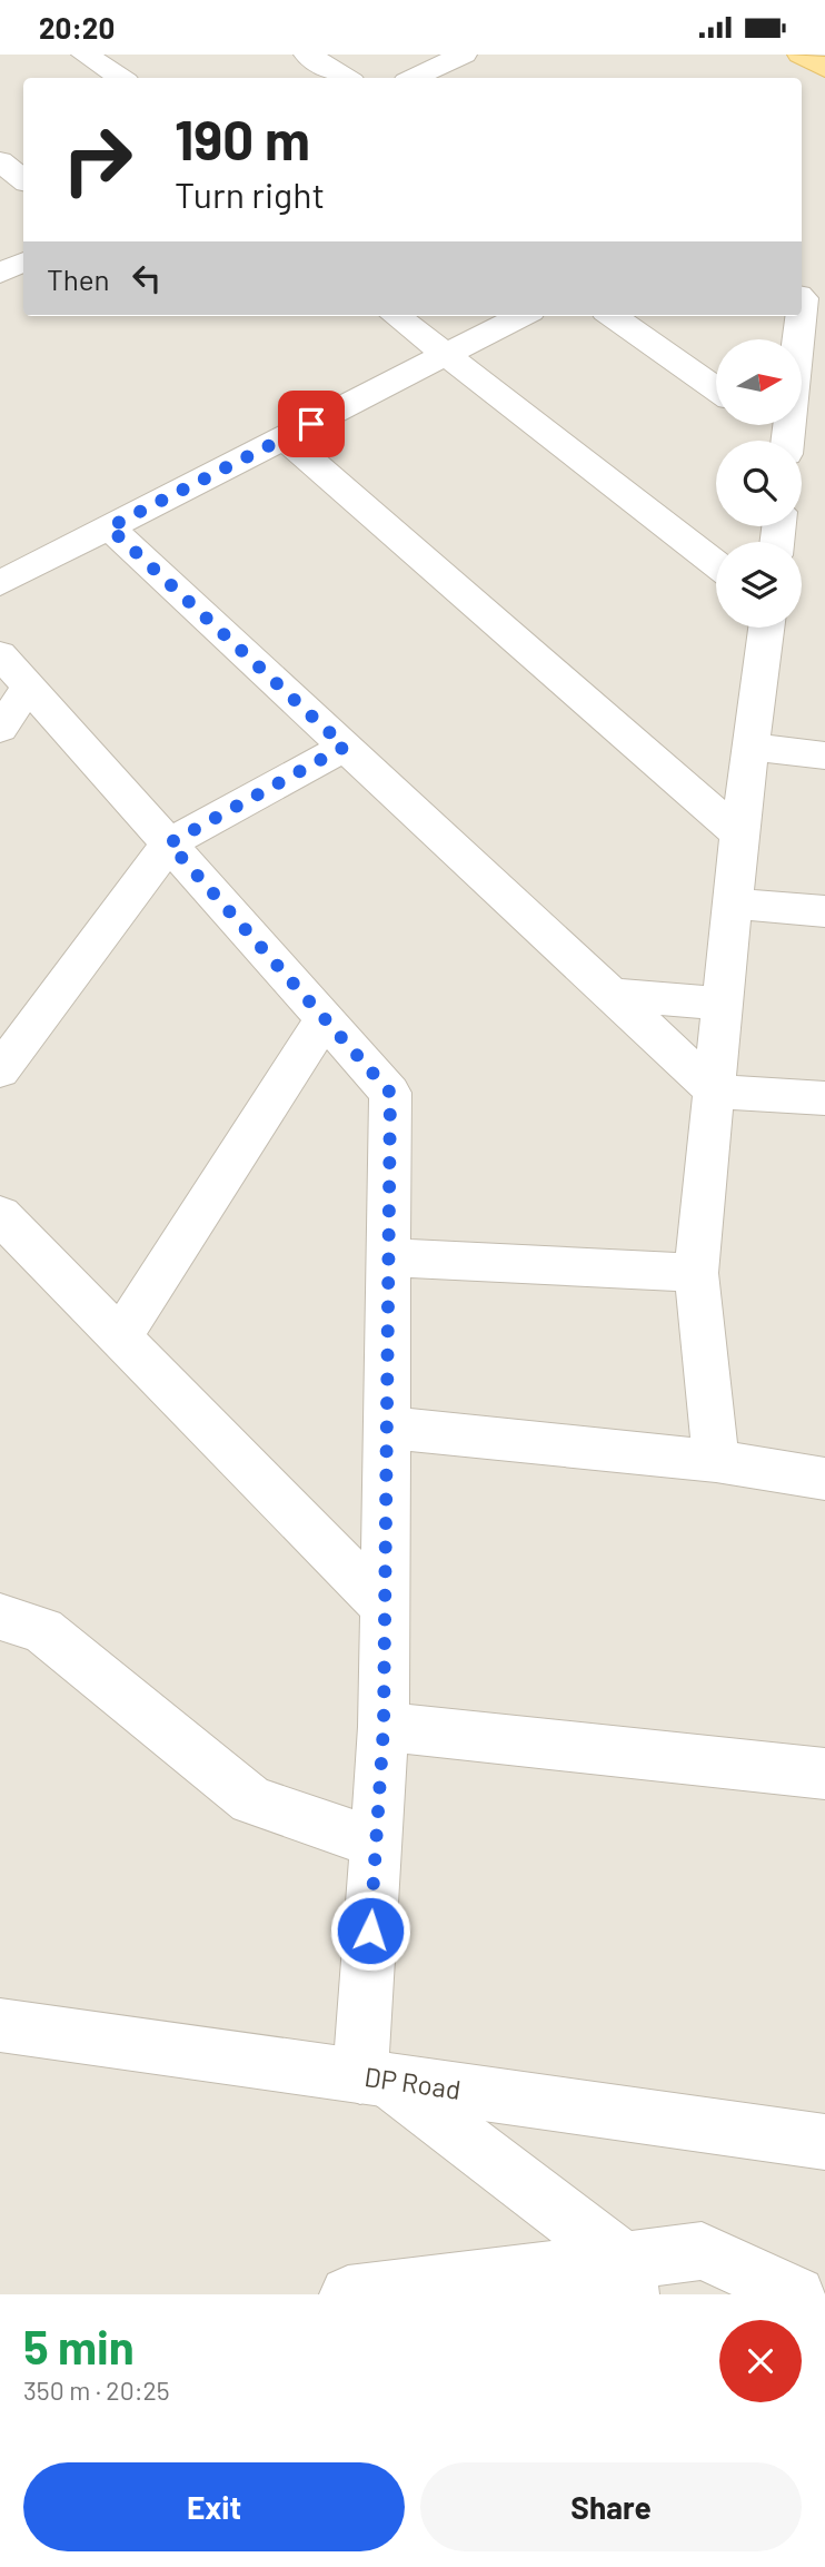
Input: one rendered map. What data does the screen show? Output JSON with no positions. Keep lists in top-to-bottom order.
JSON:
{
  "streets": {
    "street": ["DP Road"]
  },
  "north": "right",
  "page": {
    "status": "20:20",
    "turn": ["190 m", "Turn right"],
    "then": "Then",
    "heading": ["5 min", "350 m · 20:25"],
    "buttons": ["Exit", "Share"]
  }
}
